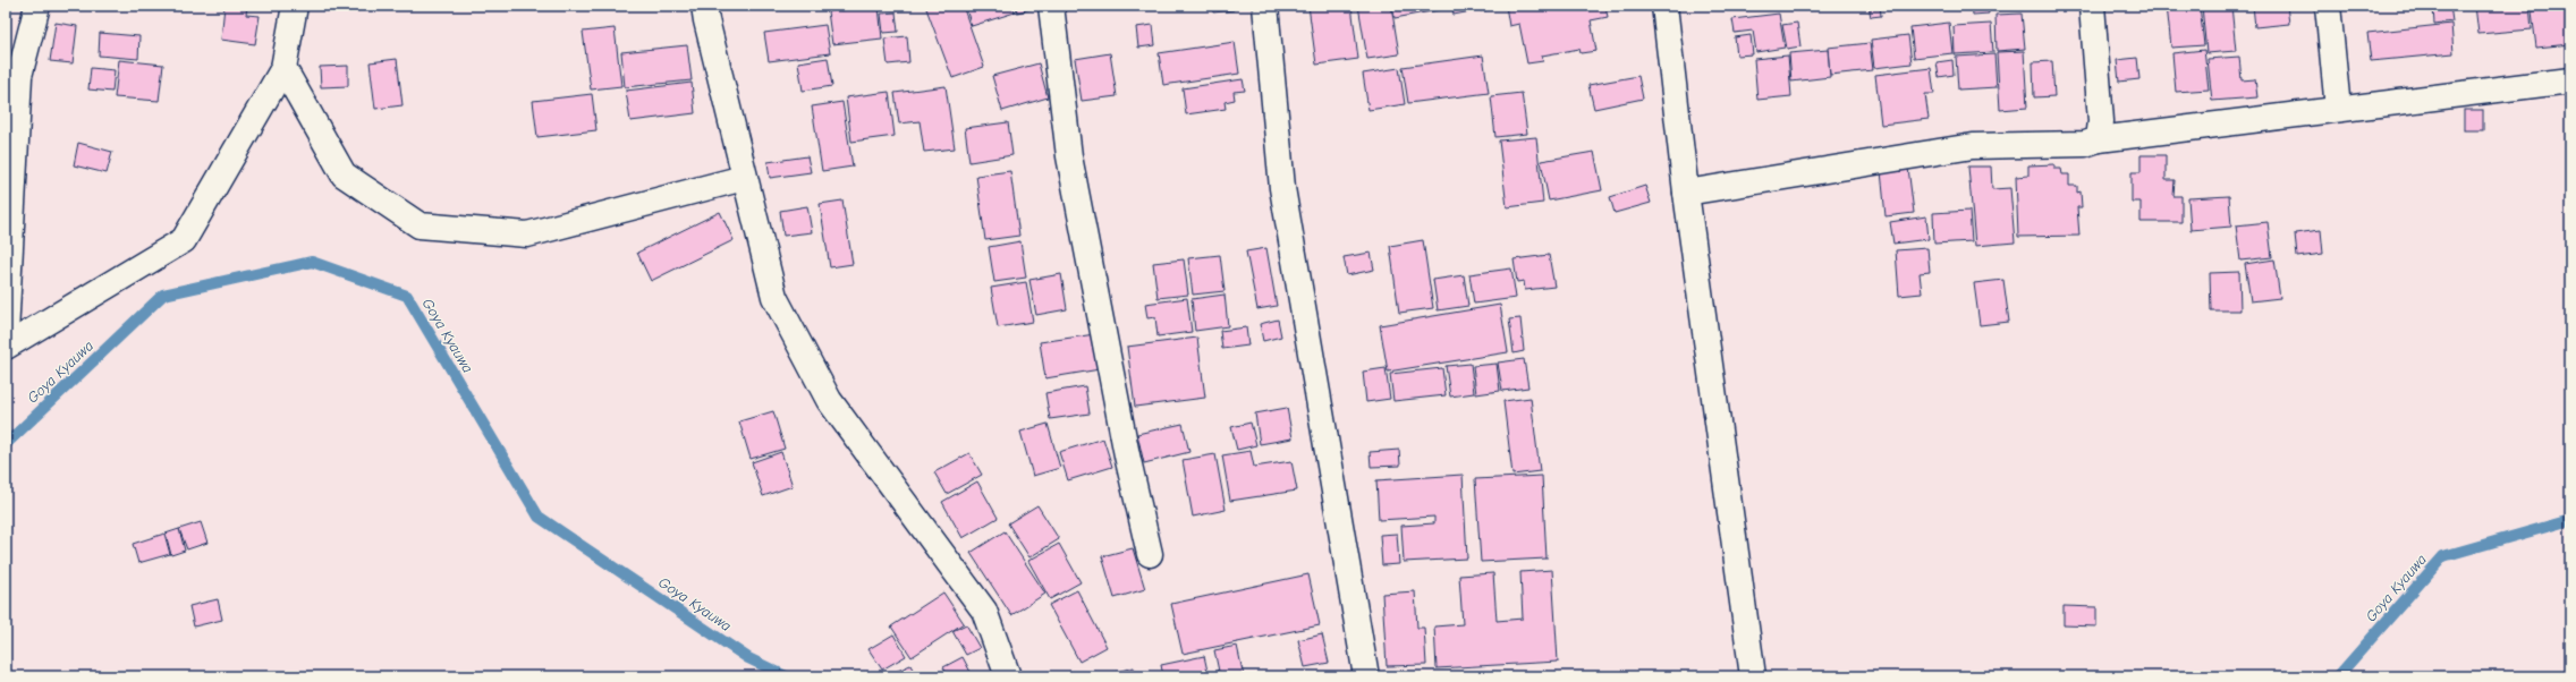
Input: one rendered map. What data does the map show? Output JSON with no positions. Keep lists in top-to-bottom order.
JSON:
{
  "water": ["Goya Kyauwa"]
}
